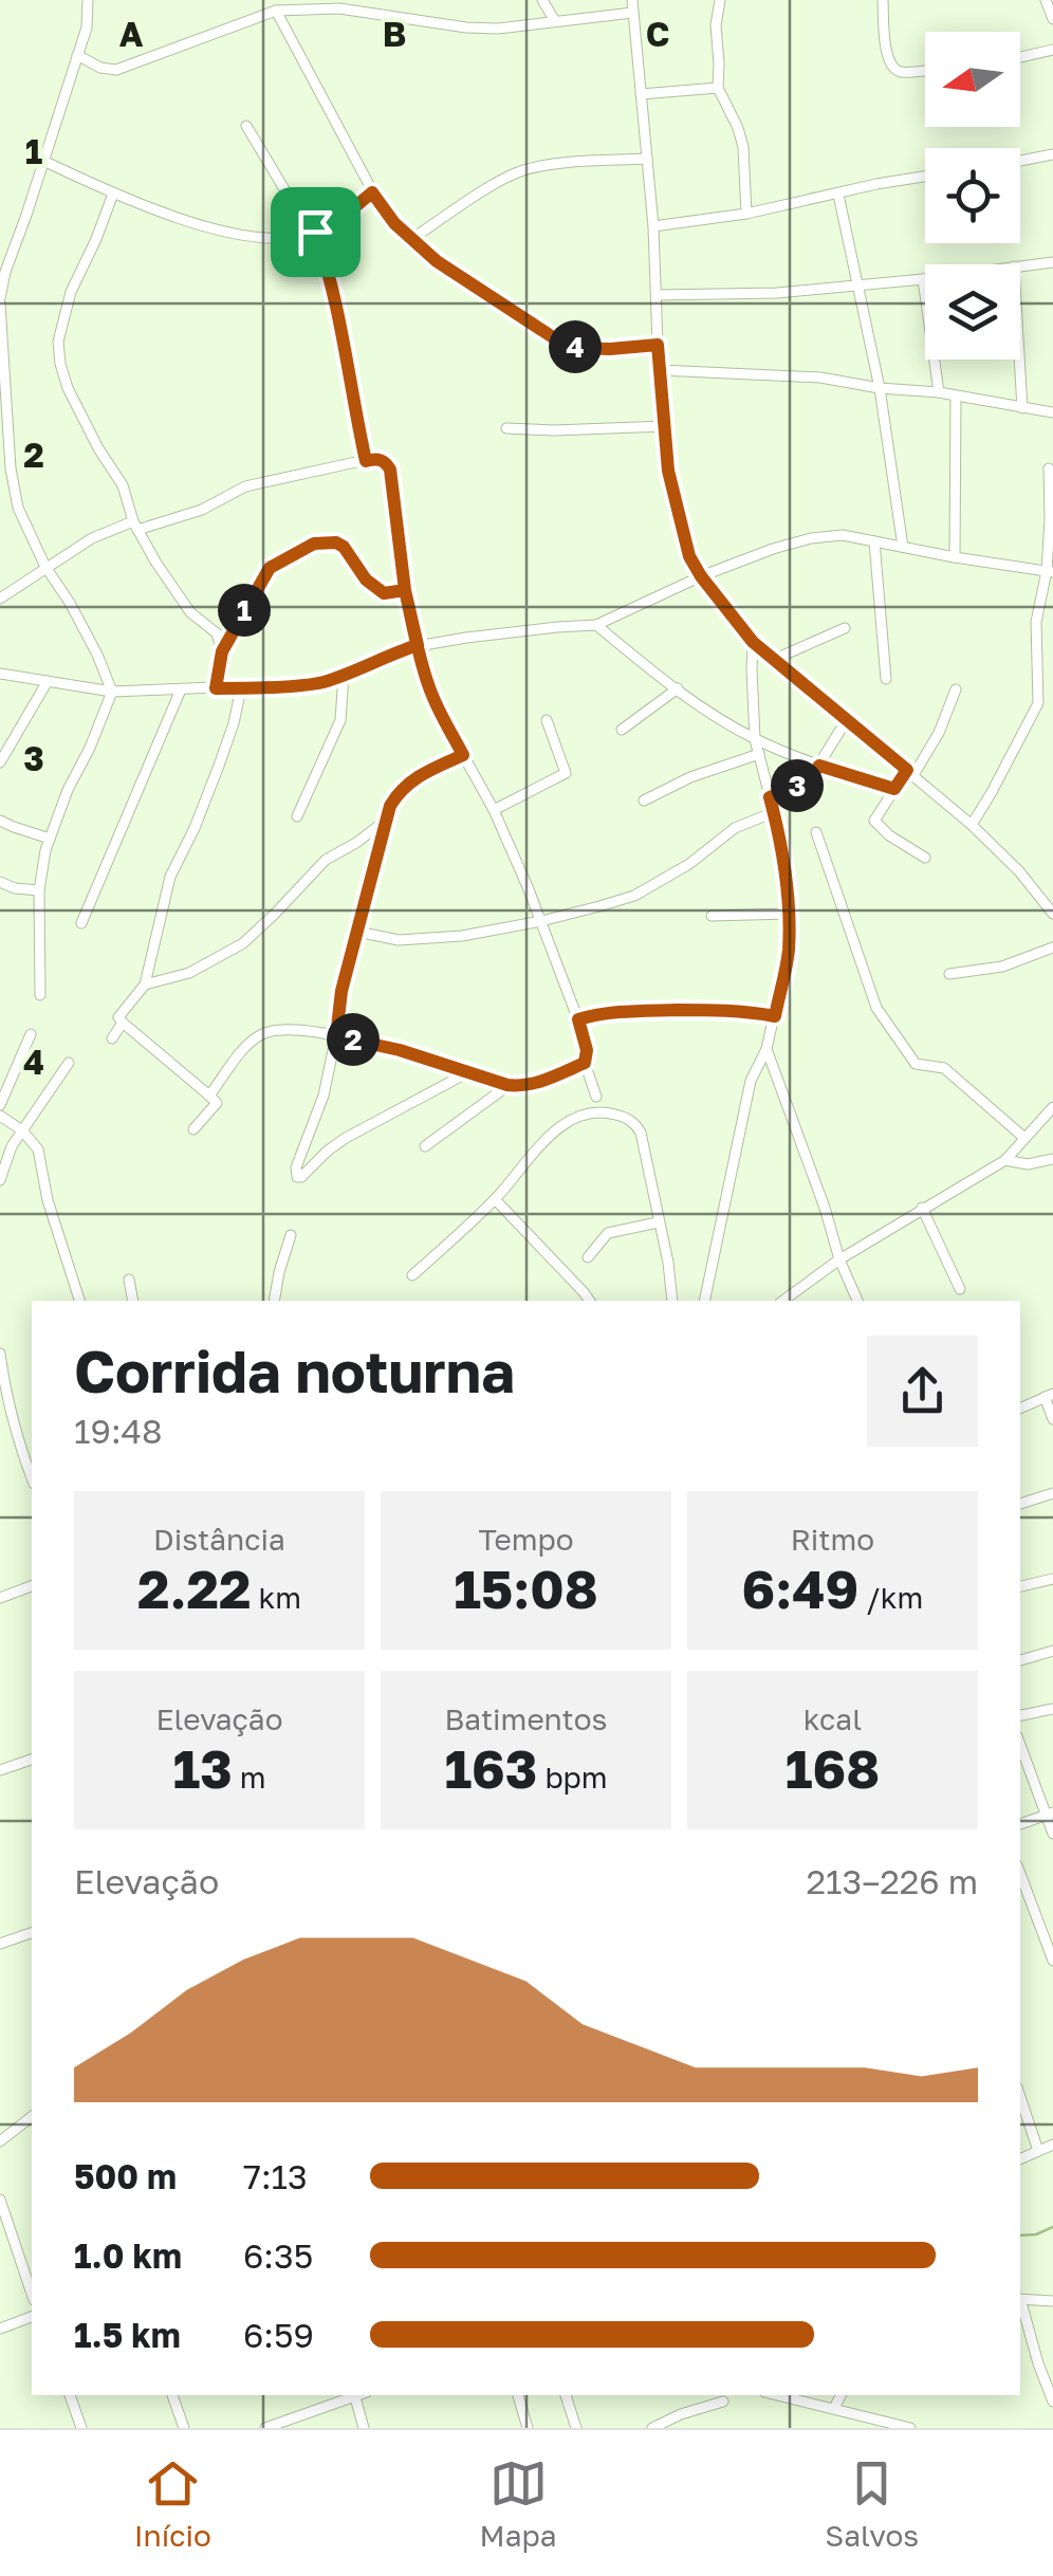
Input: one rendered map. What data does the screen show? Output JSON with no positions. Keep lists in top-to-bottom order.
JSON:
{
  "north": "left",
  "page": {
    "pins": [
      "4",
      "1",
      "3",
      "2"
    ],
    "heading": ["Corrida noturna", "19:48"],
    "stats": [
      ["Distância", "2.22 km"],
      ["Tempo", "15:08"],
      ["Ritmo", "6:49 /km"],
      ["Elevação", "13 m"],
      ["Batimentos", "163 bpm"],
      ["kcal", "168"]
    ],
    "chart": ["Elevação", "213–226 m"],
    "list": [
      {
        "name": "500 m",
        "note": "7:13"
      },
      {
        "name": "1.0 km",
        "note": "6:35"
      },
      {
        "name": "1.5 km",
        "note": "6:59"
      }
    ],
    "tabs": ["Início", "Mapa", "Salvos"]
  },
  "grid": {
    "columns": ["A", "B", "C"],
    "rows": [
      "1",
      "2",
      "3",
      "4"
    ]
  }
}
